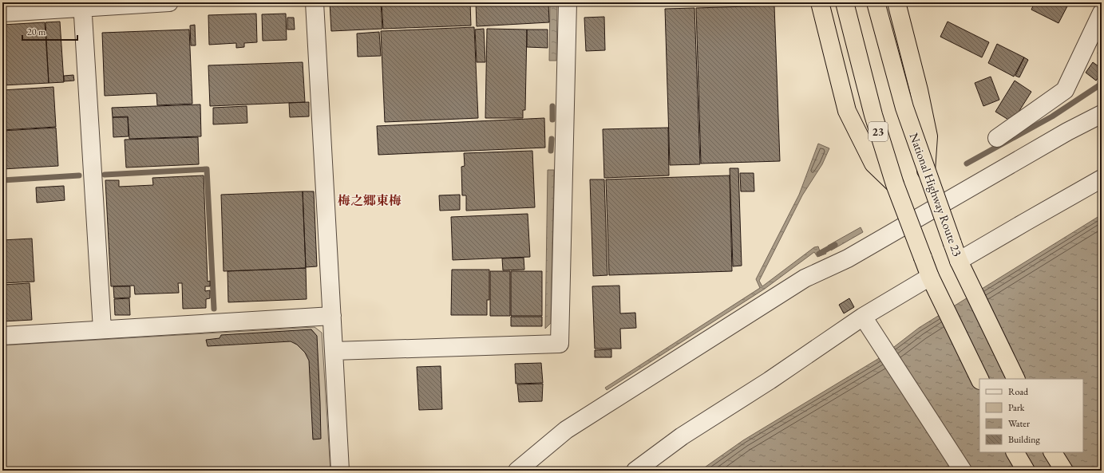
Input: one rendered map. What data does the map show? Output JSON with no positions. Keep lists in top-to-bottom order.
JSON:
{
  "streets": {
    "highway": ["23", "National Highway Route 23"]
  },
  "districts": ["梅之郷東梅"],
  "legend": [
    "Road",
    "Park",
    "Water",
    "Building"
  ],
  "scale_bar": "20 m"
}
